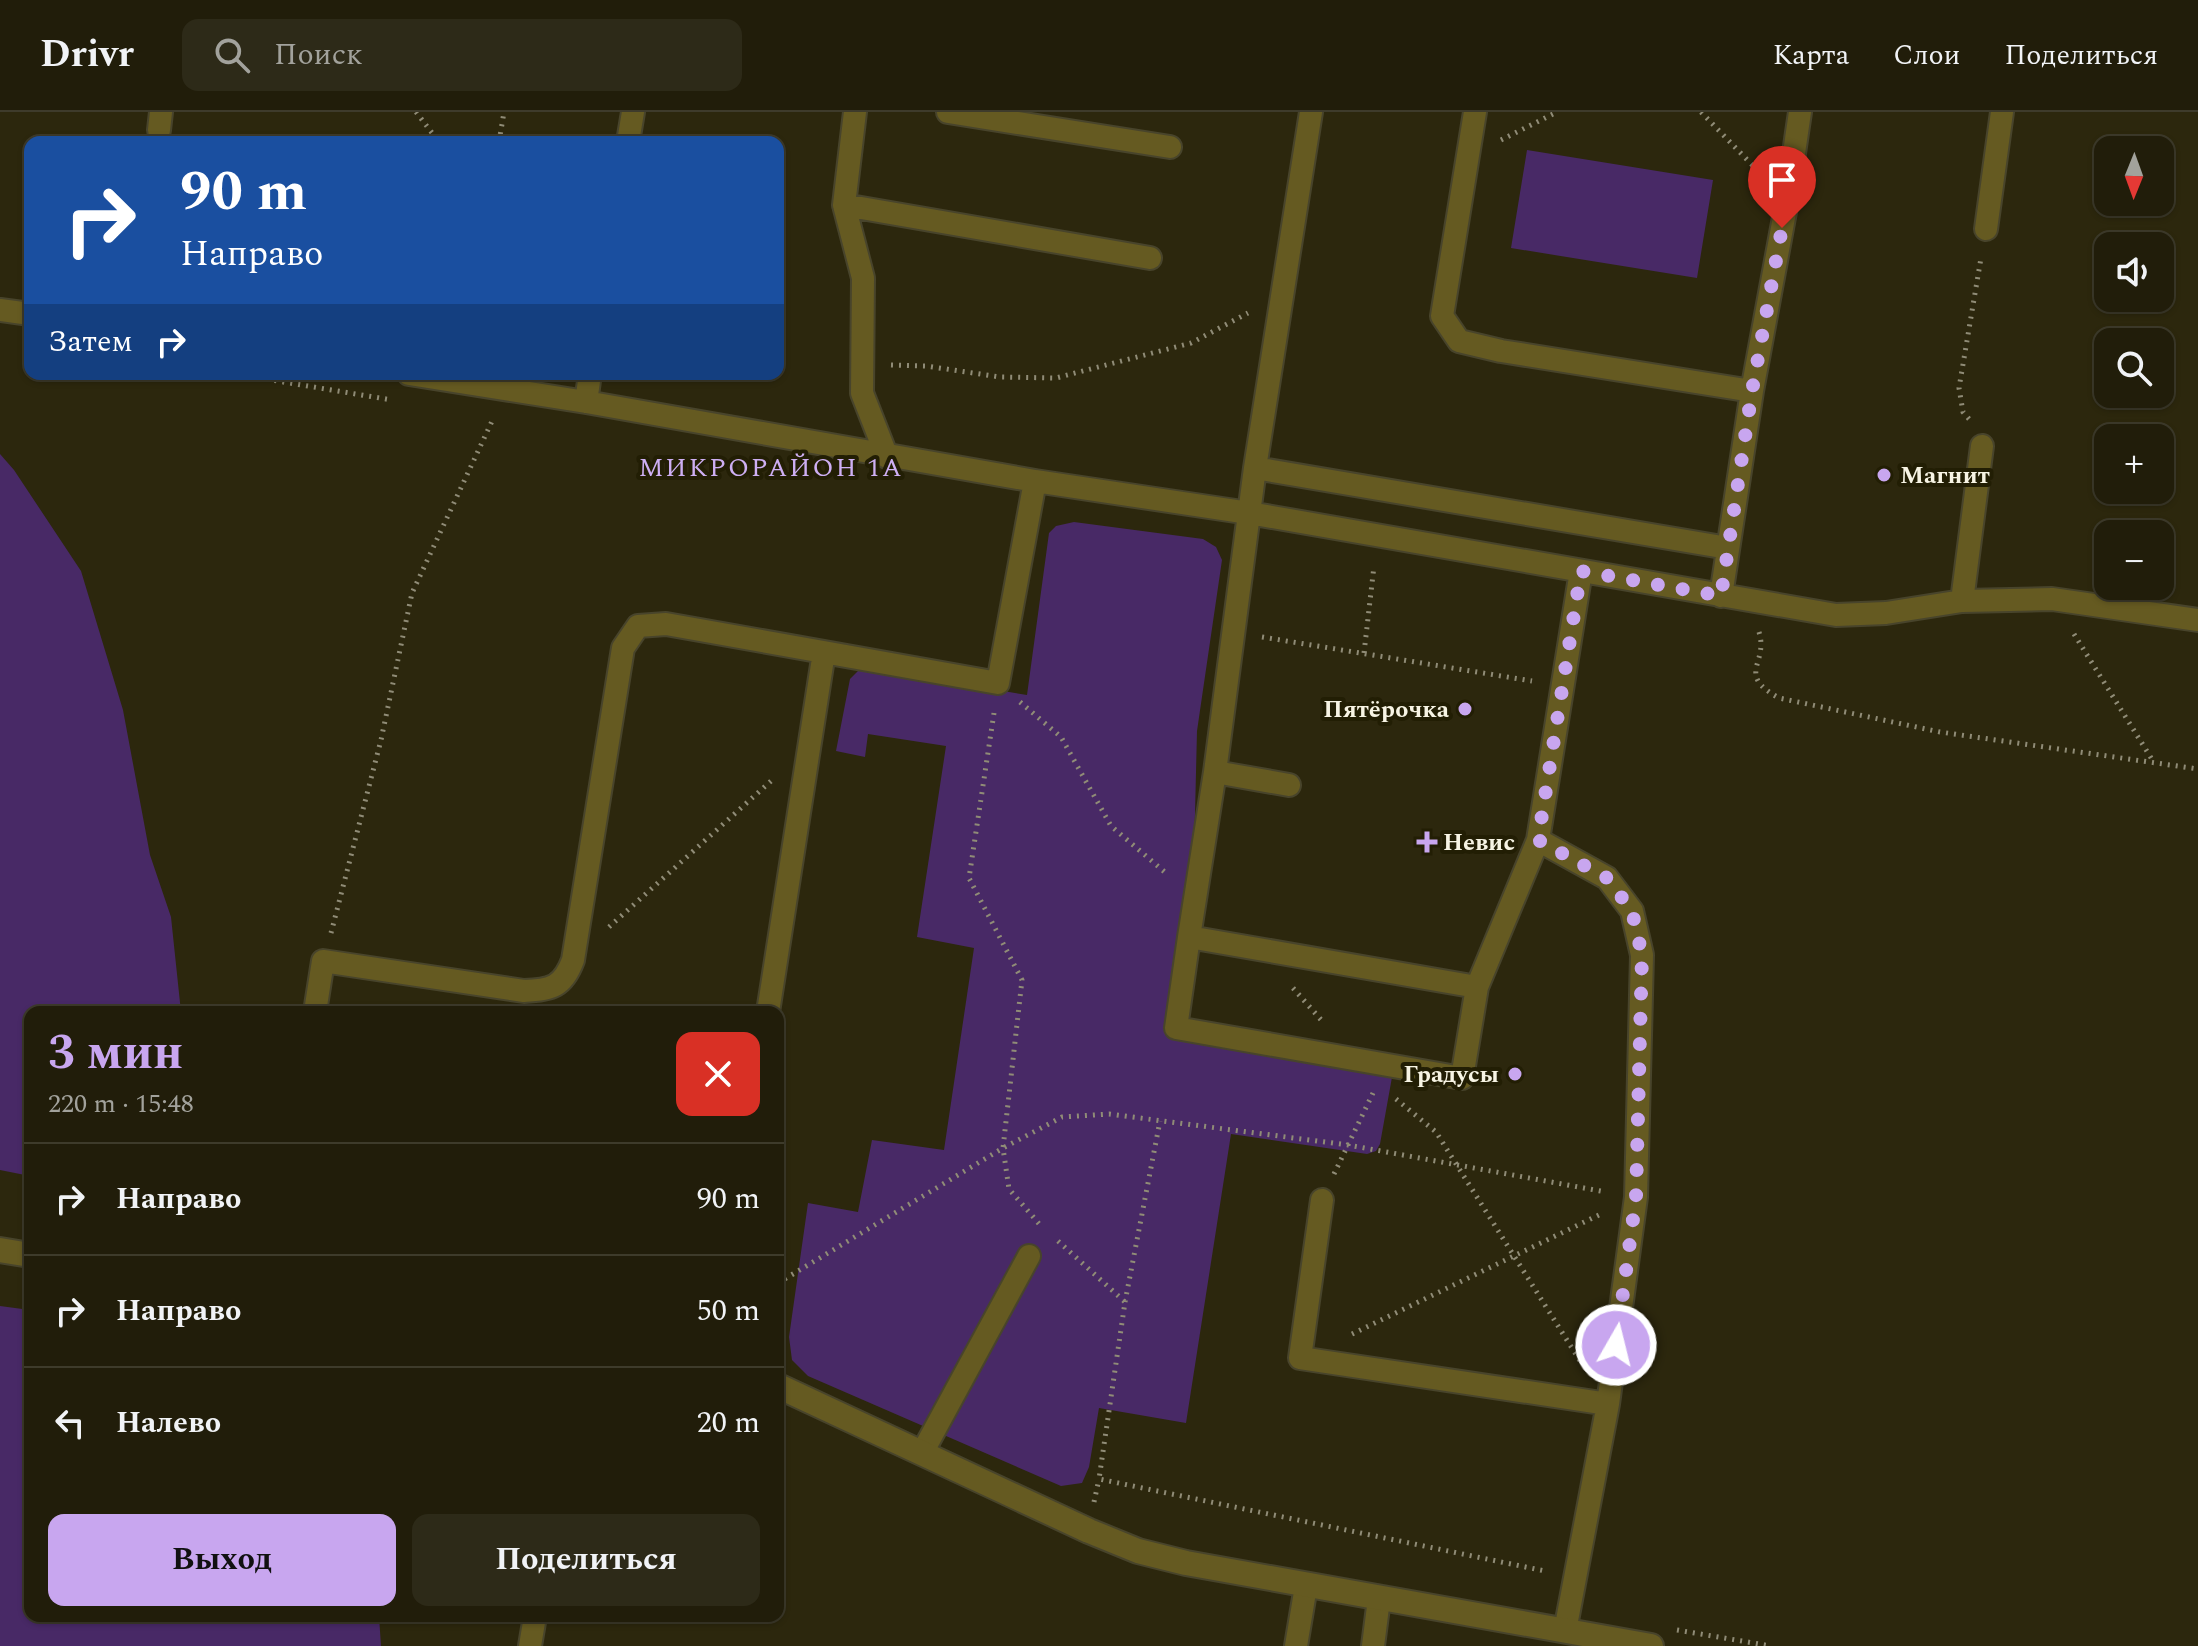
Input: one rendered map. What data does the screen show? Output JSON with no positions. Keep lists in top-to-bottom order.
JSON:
{
  "districts": ["МИКРОРАЙОН 1А"],
  "places": {
    "other": ["Магнит", "Пятёрочка", "Градусы"],
    "health": ["Невис"]
  },
  "north": "bottom",
  "page": {
    "header": "Drivr",
    "search": "Поиск",
    "nav": ["Карта", "Слои", "Поделиться"],
    "map_buttons": ["+", "−"],
    "turn": ["90 m", "Направо"],
    "then": "Затем",
    "heading": ["3 мин", "220 m · 15:48"],
    "list": [
      {
        "name": "Направо",
        "value": "90 m"
      },
      {
        "name": "Направо",
        "value": "50 m"
      },
      {
        "name": "Налево",
        "value": "20 m"
      }
    ],
    "buttons": ["Выход", "Поделиться"]
  }
}
